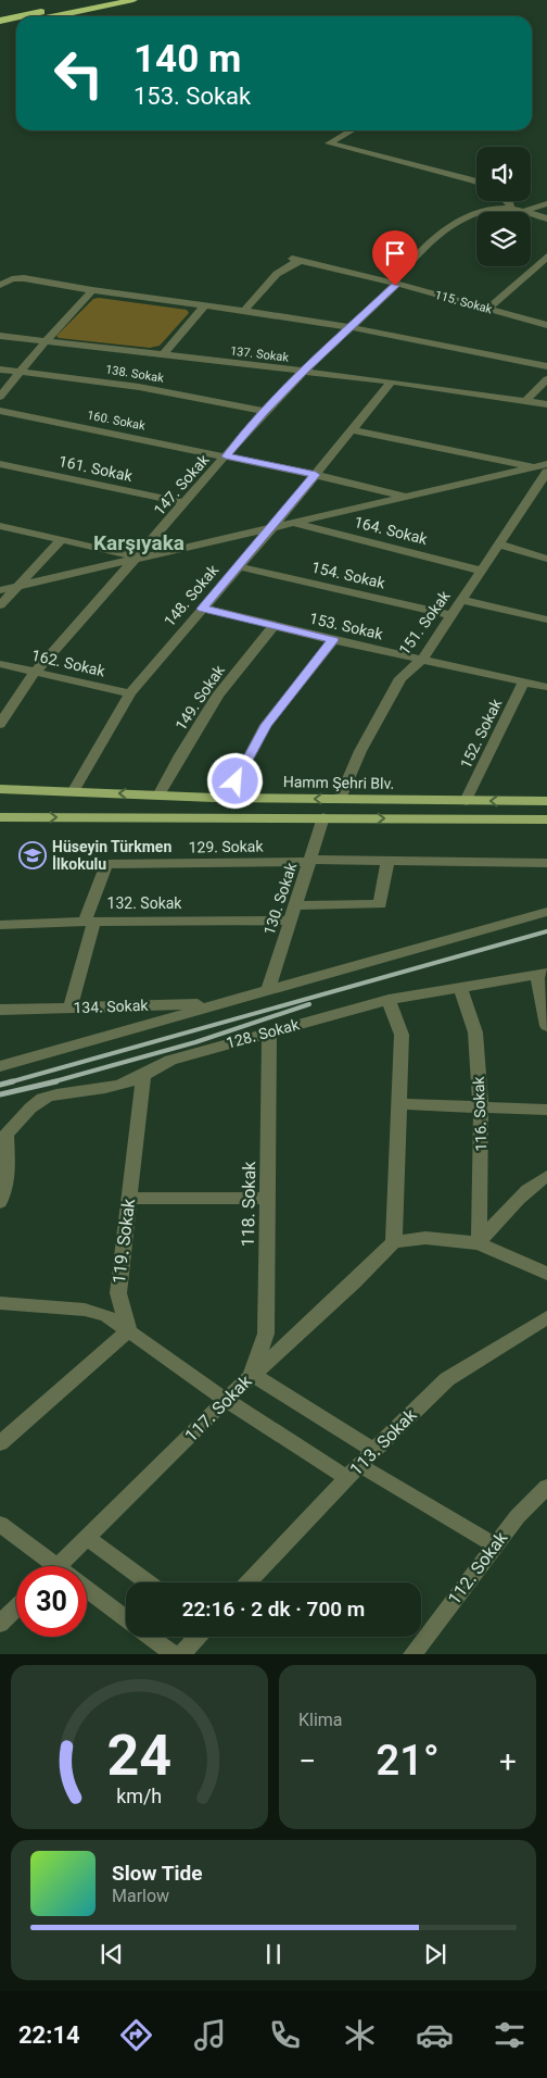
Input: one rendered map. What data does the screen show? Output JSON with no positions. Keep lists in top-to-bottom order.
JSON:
{
  "streets": {
    "main road": ["Hamm Şehri Blv."],
    "street": [
      "115. Sokak",
      "137. Sokak",
      "138. Sokak",
      "160. Sokak",
      "161. Sokak",
      "147. Sokak",
      "164. Sokak",
      "154. Sokak",
      "148. Sokak",
      "151. Sokak",
      "153. Sokak",
      "162. Sokak",
      "149. Sokak",
      "152. Sokak",
      "129. Sokak",
      "130. Sokak",
      "132. Sokak",
      "134. Sokak",
      "128. Sokak",
      "116. Sokak",
      "118. Sokak",
      "119. Sokak",
      "117. Sokak",
      "113. Sokak",
      "112. Sokak"
    ]
  },
  "crossings": [
    ["115. Sokak", "147. Sokak"],
    ["137. Sokak", "147. Sokak"],
    ["137. Sokak", "148. Sokak"],
    ["138. Sokak", "147. Sokak"],
    ["160. Sokak", "147. Sokak"],
    ["160. Sokak", "148. Sokak"],
    ["161. Sokak", "147. Sokak"],
    ["147. Sokak", "162. Sokak"],
    ["164. Sokak", "151. Sokak"],
    ["154. Sokak", "148. Sokak"],
    ["154. Sokak", "151. Sokak"],
    ["148. Sokak", "153. Sokak"],
    ["148. Sokak", "162. Sokak"],
    ["148. Sokak", "Hamm Şehri Blv."],
    ["151. Sokak", "153. Sokak"],
    ["151. Sokak", "Hamm Şehri Blv."],
    ["153. Sokak", "149. Sokak"],
    ["153. Sokak", "152. Sokak"],
    ["149. Sokak", "Hamm Şehri Blv."],
    ["152. Sokak", "Hamm Şehri Blv."],
    ["129. Sokak", "130. Sokak"],
    ["129. Sokak", "132. Sokak"],
    ["130. Sokak", "132. Sokak"],
    ["128. Sokak", "116. Sokak"],
    ["128. Sokak", "118. Sokak"],
    ["128. Sokak", "119. Sokak"],
    ["118. Sokak", "117. Sokak"]
  ],
  "districts": ["Karşıyaka"],
  "places": {
    "school or university": ["Hüseyin Türkmen İlkokulu"]
  },
  "page": {
    "turn": ["140 m", "153. Sokak"],
    "limit": "30",
    "trip": "22:16 · 2 dk · 700 m",
    "tile": "Klima",
    "heat": ["−", "21°", "+"],
    "song": ["Slow Tide", "Marlow"],
    "tabs": "22:14",
    "gauge": ["24", "km/h"]
  }
}
